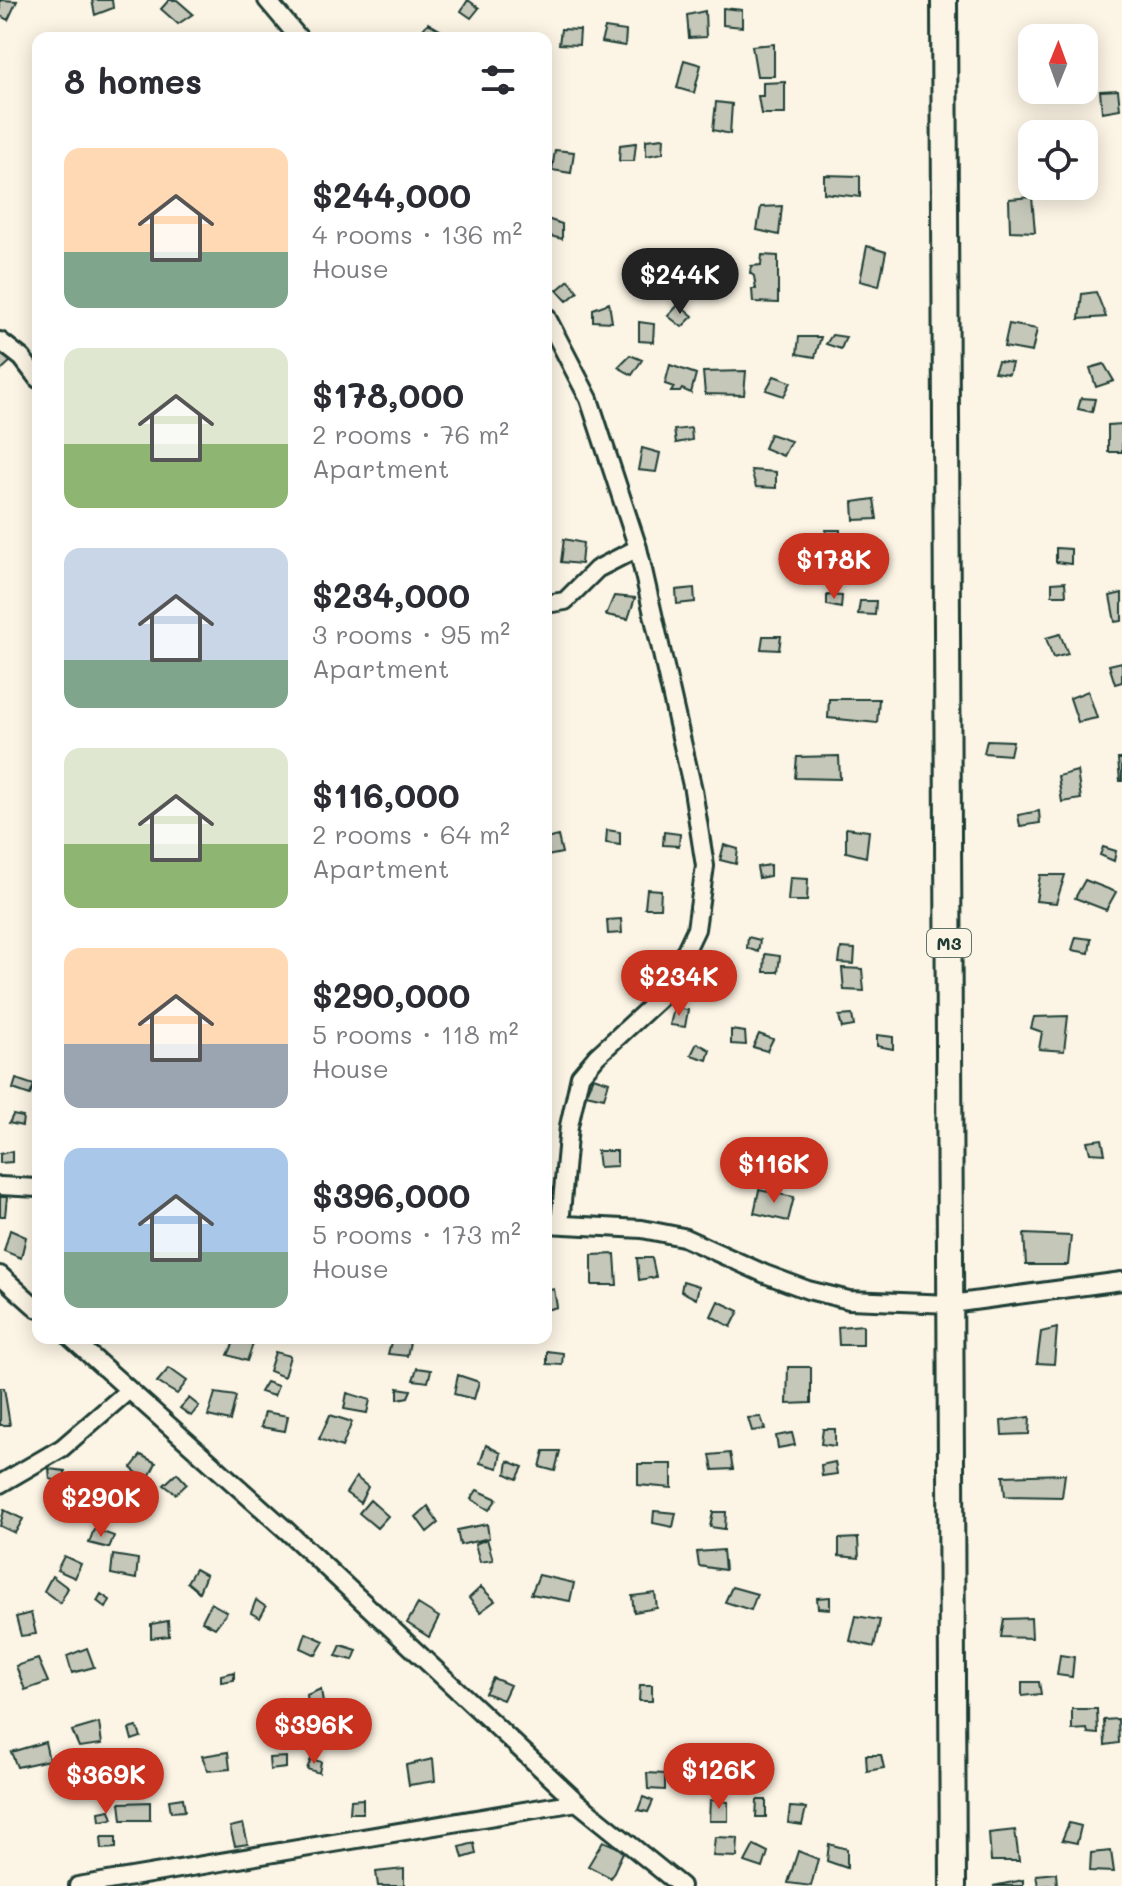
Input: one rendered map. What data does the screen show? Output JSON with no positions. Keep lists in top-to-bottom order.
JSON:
{
  "streets": {
    "main road": ["M3"]
  },
  "north": "top",
  "page": {
    "heading": "8 homes",
    "list": [
      {
        "name": "$244,000",
        "note": "4 rooms · 136 m² · House"
      },
      {
        "name": "$178,000",
        "note": "2 rooms · 76 m² · Apartment"
      },
      {
        "name": "$234,000",
        "note": "3 rooms · 95 m² · Apartment"
      },
      {
        "name": "$116,000",
        "note": "2 rooms · 64 m² · Apartment"
      },
      {
        "name": "$290,000",
        "note": "5 rooms · 118 m² · House"
      },
      {
        "name": "$396,000",
        "note": "5 rooms · 173 m² · House"
      }
    ],
    "price": [
      "$244K",
      "$178K",
      "$234K",
      "$116K",
      "$290K",
      "$396K",
      "$126K",
      "$369K"
    ]
  }
}
